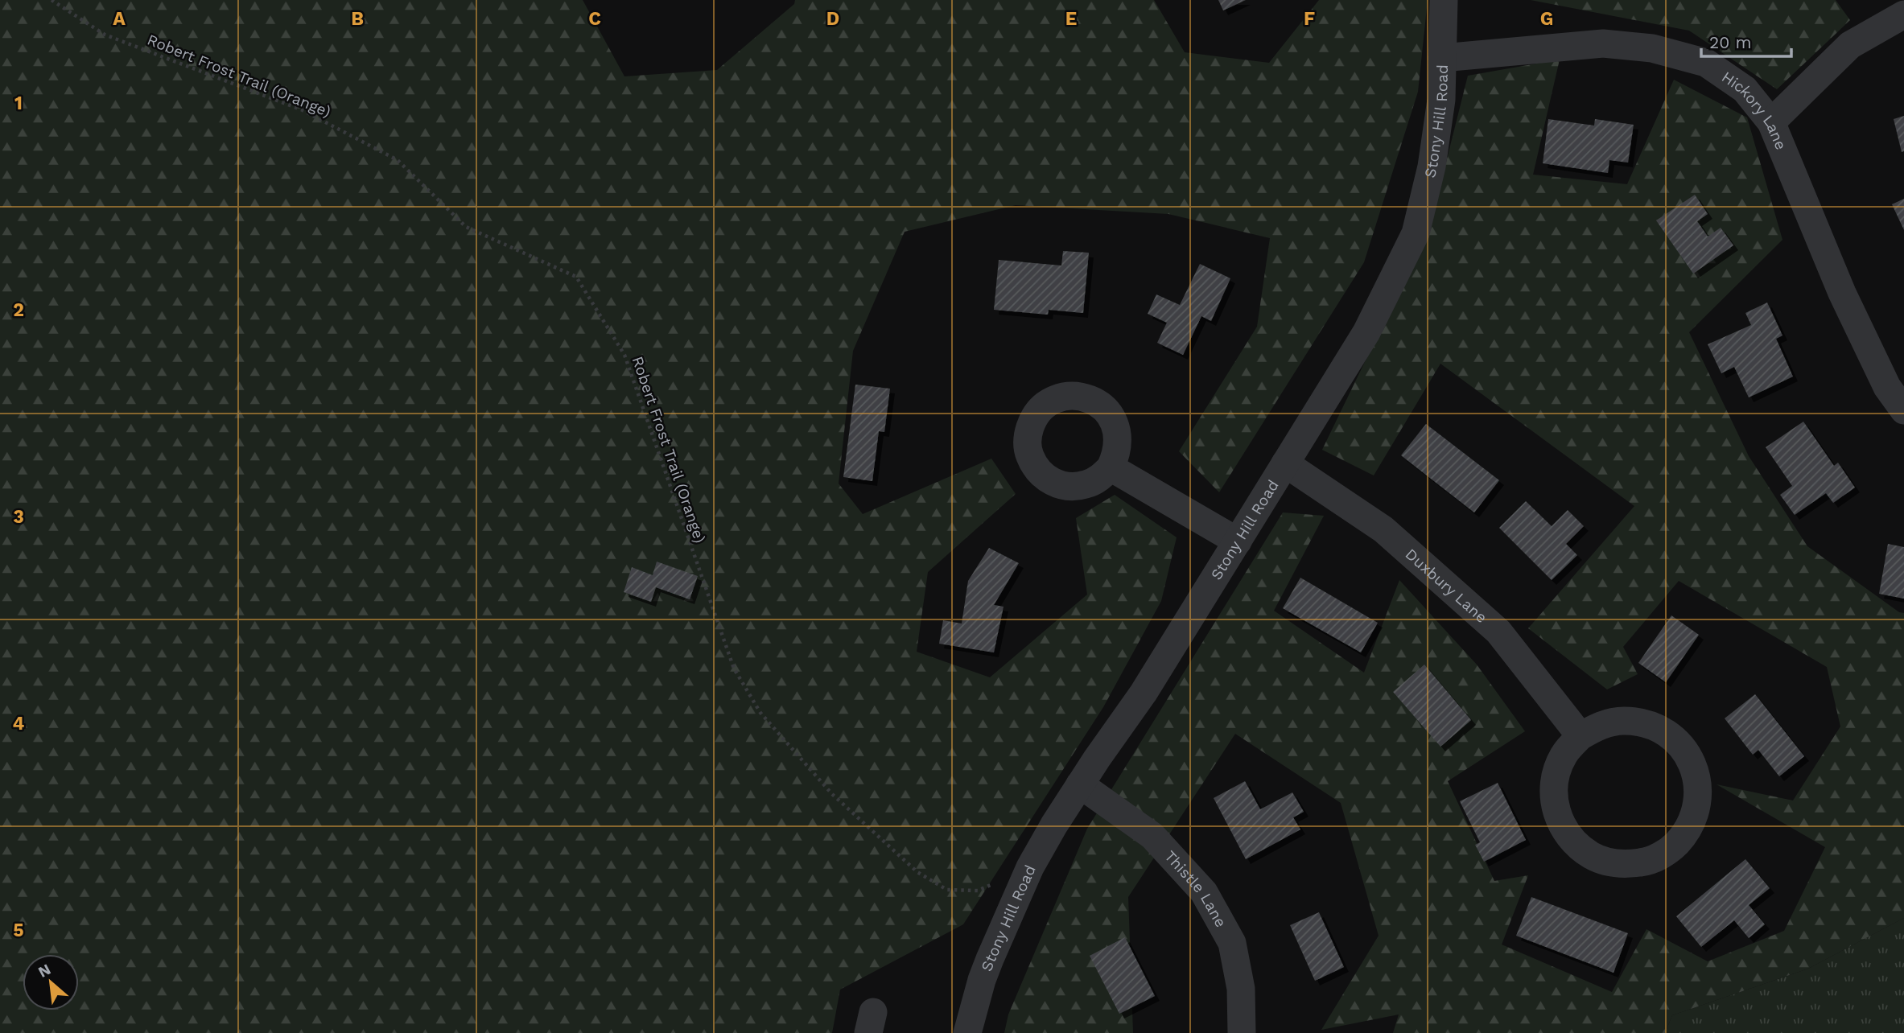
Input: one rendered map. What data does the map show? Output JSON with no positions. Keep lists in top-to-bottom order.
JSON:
{
  "streets": {
    "street": [
      "Hickory Lane",
      "Stony Hill Road",
      "Duxbury Lane",
      "Thistle Lane"
    ],
    "path": ["Robert Frost Trail (Orange)"]
  },
  "crossings": [
    ["Robert Frost Trail (Orange)", "Stony Hill Road"],
    ["Hickory Lane", "Stony Hill Road"],
    ["Stony Hill Road", "Duxbury Lane"],
    ["Stony Hill Road", "Thistle Lane"]
  ],
  "scale_bar": "20 m",
  "north": "top left",
  "grid": {
    "columns": [
      "A",
      "B",
      "C",
      "D",
      "E",
      "F",
      "G"
    ],
    "rows": [
      "1",
      "2",
      "3",
      "4",
      "5"
    ]
  }
}
